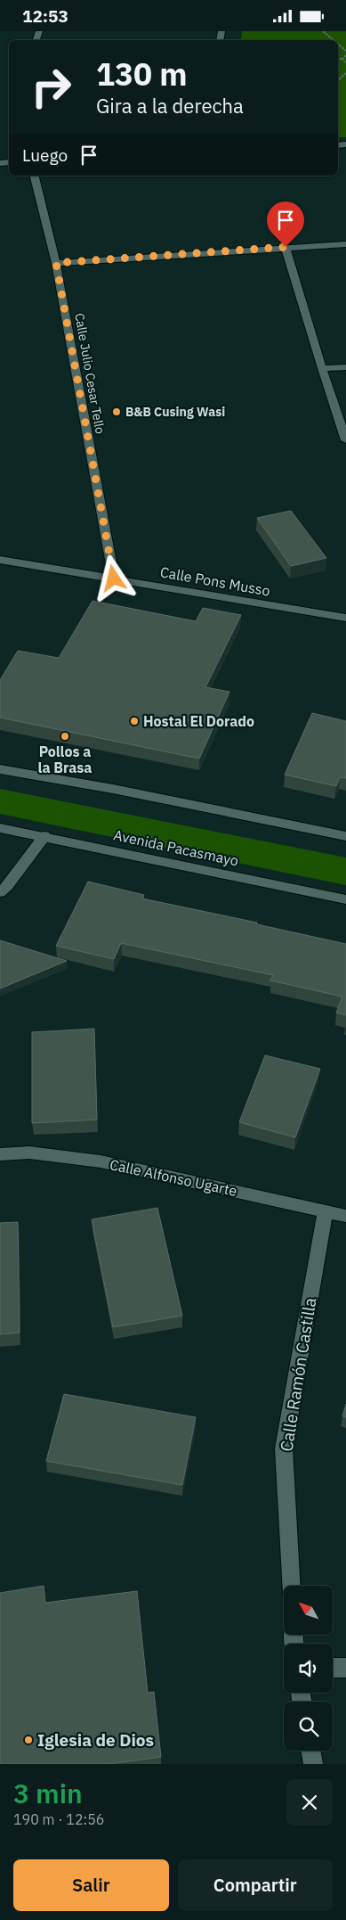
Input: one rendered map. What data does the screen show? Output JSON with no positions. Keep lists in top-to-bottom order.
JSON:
{
  "streets": {
    "street": [
      "Calle Julio Cesar Tello",
      "Calle Pons Musso",
      "Avenida Pacasmayo",
      "Calle Alfonso Ugarte",
      "Calle Ramón Castilla"
    ]
  },
  "crossings": [
    ["Calle Julio Cesar Tello", "Calle Pons Musso"],
    ["Calle Alfonso Ugarte", "Calle Ramón Castilla"]
  ],
  "places": [
    "B&B Cusing Wasi",
    "Hostal El Dorado",
    "Pollos a la Brasa",
    "Iglesia de Dios"
  ],
  "north": "top left",
  "page": {
    "status": "12:53",
    "turn": ["130 m", "Gira a la derecha"],
    "then": "Luego",
    "heading": ["3 min", "190 m · 12:56"],
    "buttons": ["Salir", "Compartir"]
  }
}
